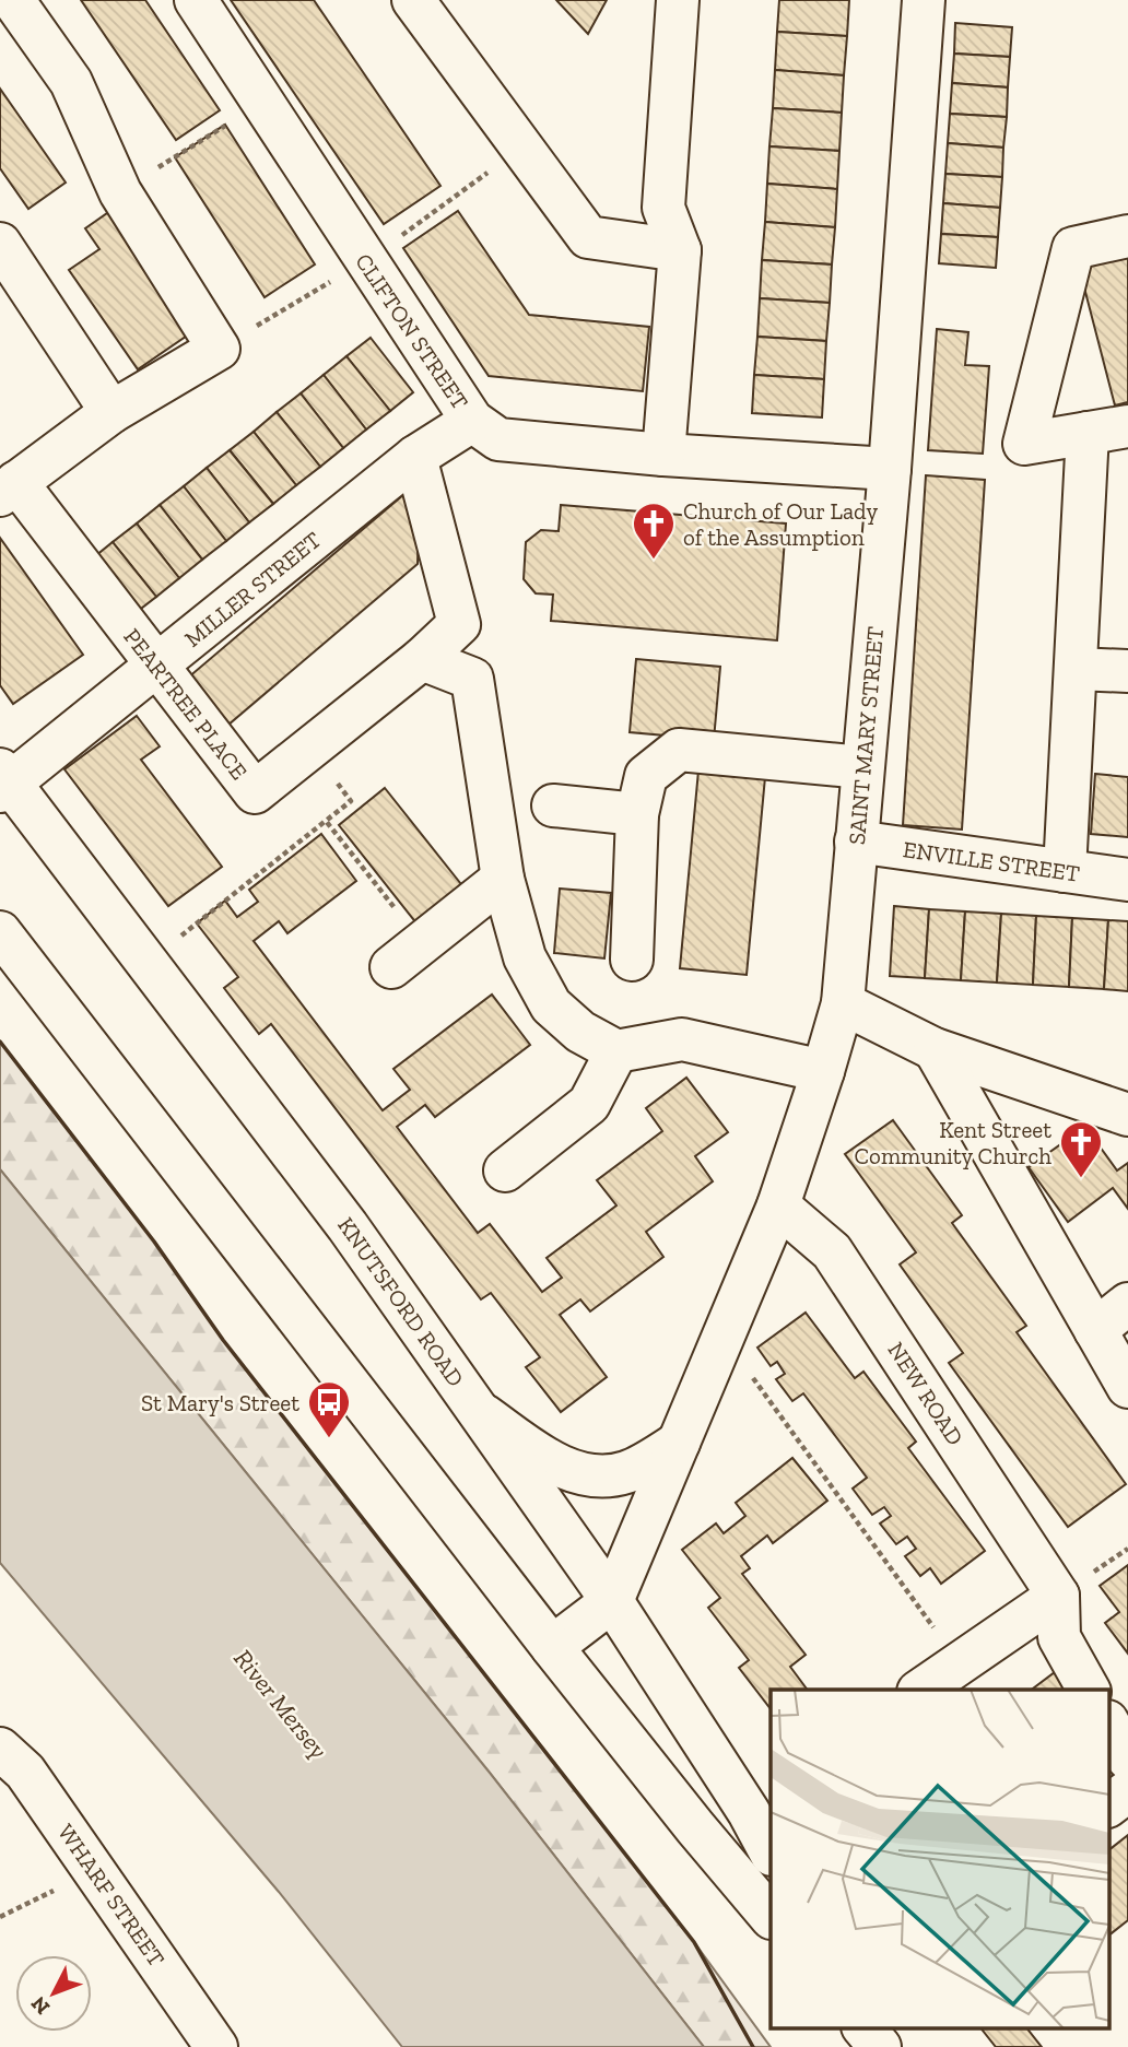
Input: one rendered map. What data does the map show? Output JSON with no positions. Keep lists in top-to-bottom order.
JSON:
{
  "streets": {
    "main road": [
      "CLIFTON STREET",
      "MILLER STREET",
      "PEARTREE PLACE",
      "SAINT MARY STREET",
      "ENVILLE STREET",
      "KNUTSFORD ROAD",
      "NEW ROAD",
      "WHARF STREET"
    ]
  },
  "crossings": [
    ["CLIFTON STREET", "MILLER STREET"],
    ["CLIFTON STREET", "SAINT MARY STREET"],
    ["MILLER STREET", "PEARTREE PLACE"],
    ["MILLER STREET", "KNUTSFORD ROAD"],
    ["SAINT MARY STREET", "ENVILLE STREET"],
    ["SAINT MARY STREET", "KNUTSFORD ROAD"],
    ["SAINT MARY STREET", "NEW ROAD"]
  ],
  "water": ["River Mersey"],
  "places": {
    "church": ["Church of Our Lady of the Assumption", "Kent Street Community Church"],
    "bus stop": ["St Mary's Street"]
  },
  "north": "bottom left"
}
